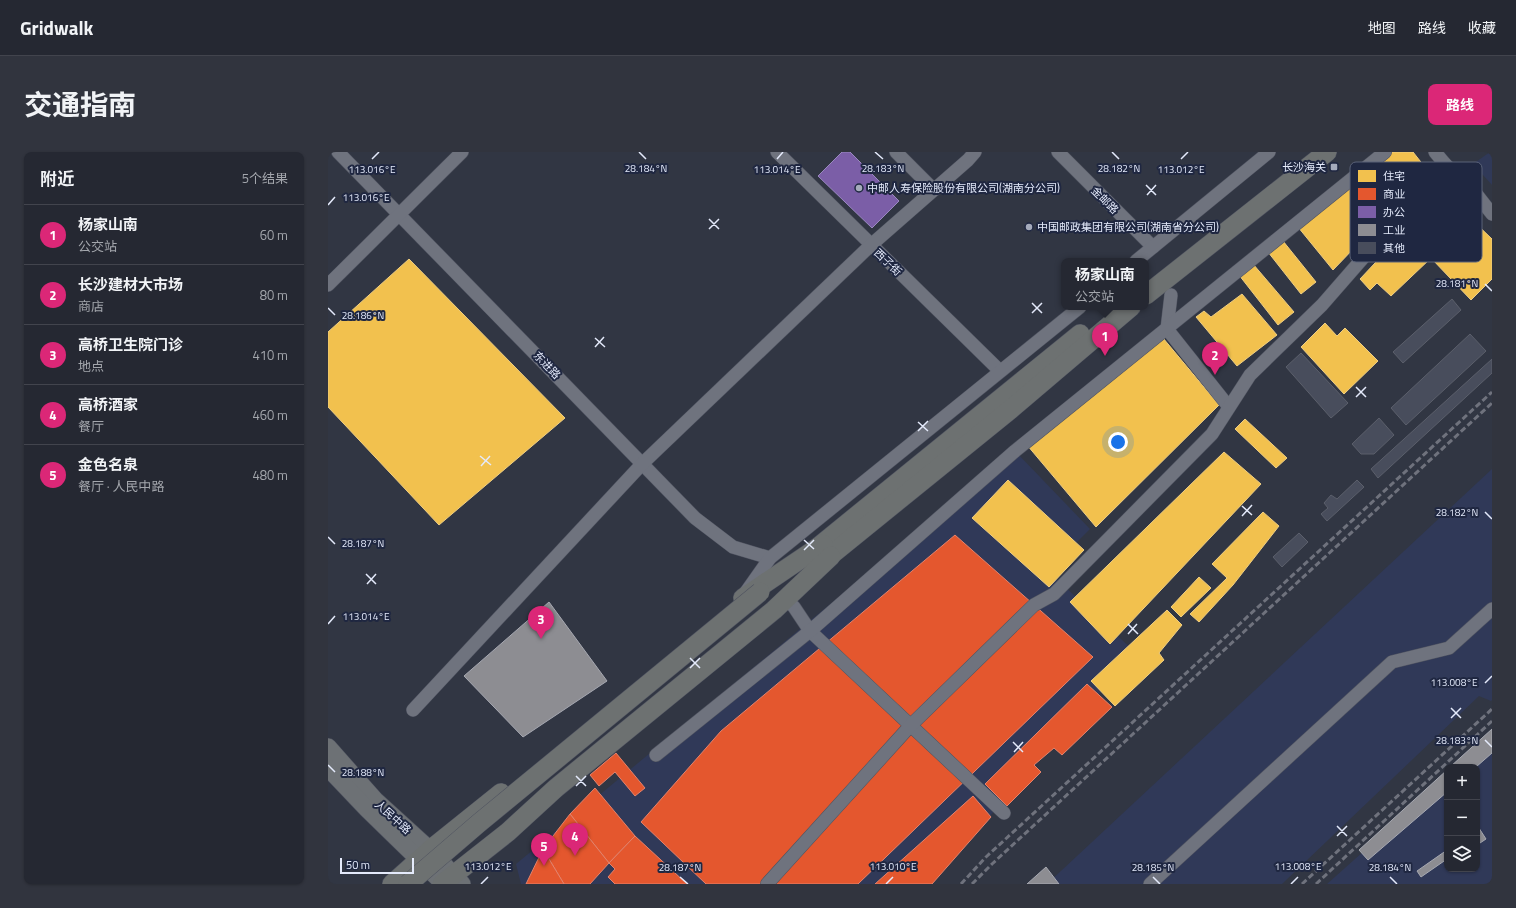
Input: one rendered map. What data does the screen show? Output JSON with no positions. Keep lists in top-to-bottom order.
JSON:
{
  "streets": {
    "main road": ["人民中路"],
    "street": ["金邮路", "西子街", "东进路"]
  },
  "places": {
    "transit": ["长沙海关"],
    "other": ["中邮人寿保险股份有限公司(湖南分公司)", "中国邮政集团有限公司(湖南省分公司)"]
  },
  "legend": [
    "住宅",
    "商业",
    "办公",
    "工业",
    "其他"
  ],
  "scale_bar": "50 m",
  "page": {
    "header": "Gridwalk",
    "nav": ["地图", "路线", "收藏"],
    "title": "交通指南",
    "buttons": "路线",
    "heading": ["附近", "5个结果"],
    "list": [
      {
        "mark": "1",
        "name": "杨家山南",
        "note": "公交站",
        "value": "60 m"
      },
      {
        "mark": "2",
        "name": "长沙建材大市场",
        "note": "商店",
        "value": "80 m"
      },
      {
        "mark": "3",
        "name": "高桥卫生院门诊",
        "note": "地点",
        "value": "410 m"
      },
      {
        "mark": "4",
        "name": "高桥酒家",
        "note": "餐厅",
        "value": "460 m"
      },
      {
        "mark": "5",
        "name": "金色名泉",
        "note": "餐厅 · 人民中路",
        "value": "480 m"
      }
    ],
    "popup": ["杨家山南", "公交站"],
    "pins": [
      "1",
      "2",
      "3",
      "4",
      "5"
    ],
    "map_buttons": ["+", "−"],
    "scale": "50 m"
  },
  "coordinates": [
    "28.184°N",
    "28.183°N",
    "28.182°N",
    "113.012°E",
    "113.016°E",
    "113.014°E",
    "28.181°N",
    "28.186°N",
    "28.187°N",
    "113.008°E",
    "28.188°N",
    "113.010°E",
    "28.185°N"
  ]
}
